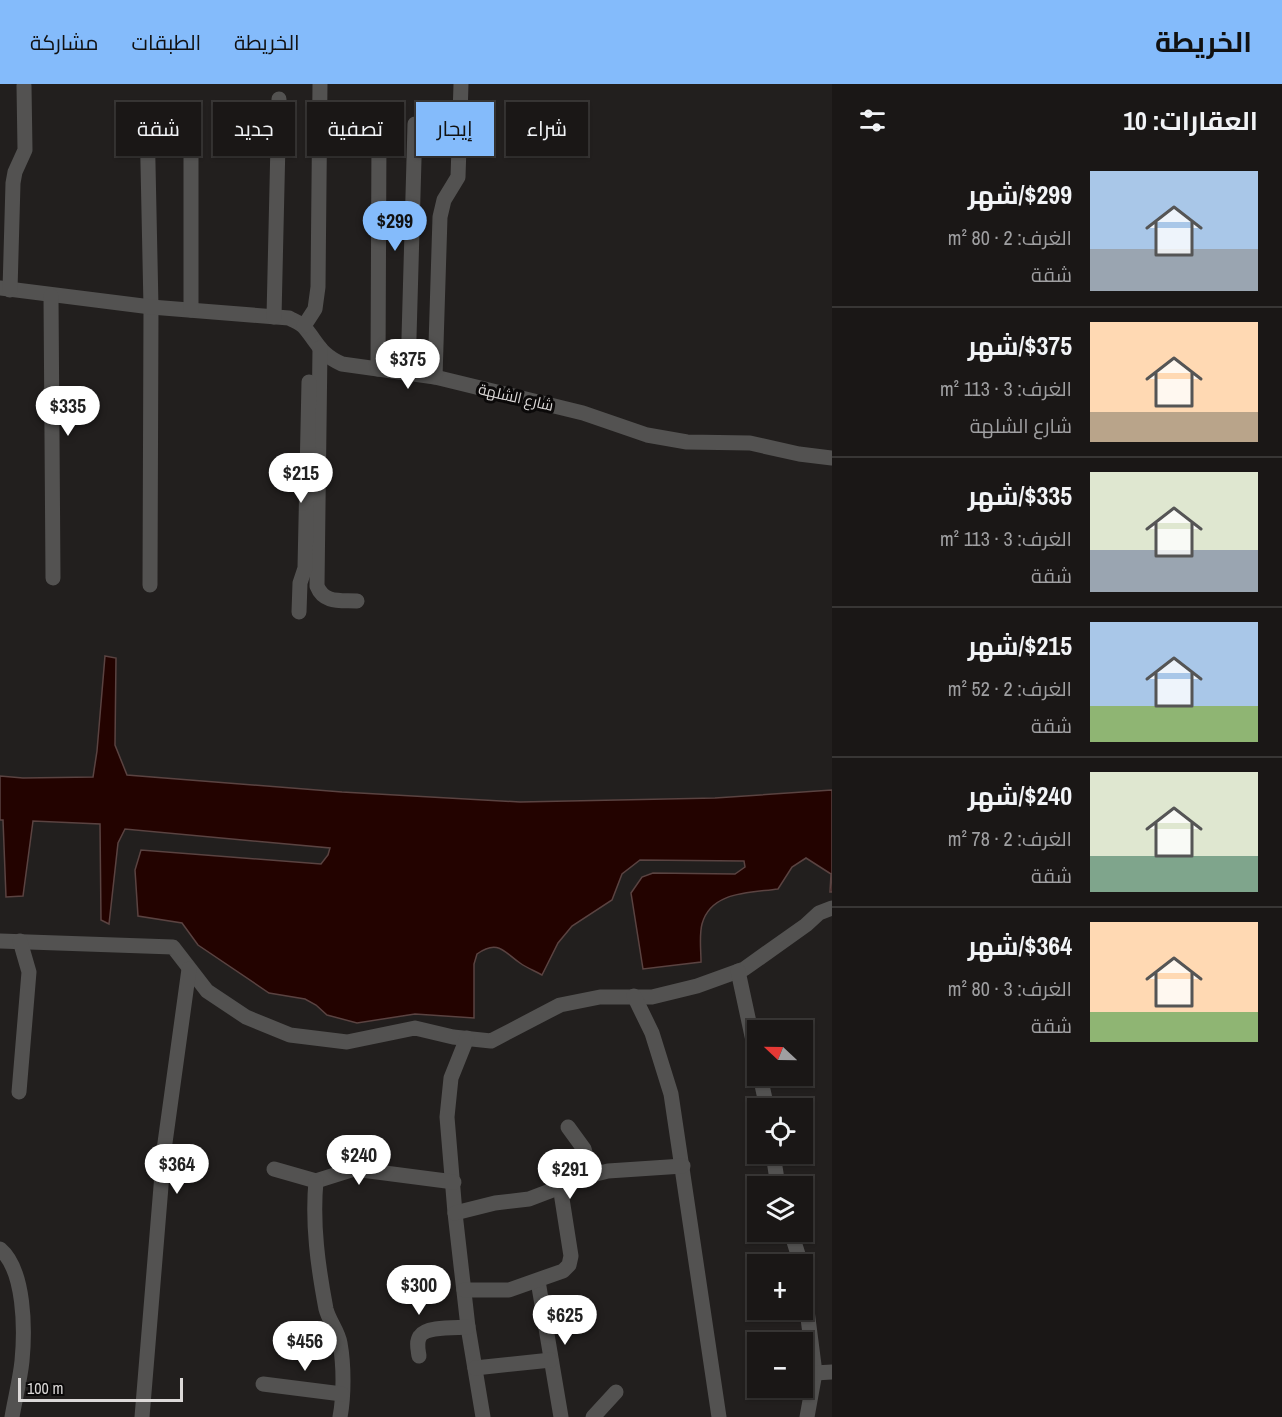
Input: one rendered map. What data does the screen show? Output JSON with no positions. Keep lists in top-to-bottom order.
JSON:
{
  "streets": {
    "street": ["شارع الشلهة"]
  },
  "scale_bar": "100 m",
  "north": "left",
  "page": {
    "header": "الخريطة",
    "nav": ["الخريطة", "الطبقات", "مشاركة"],
    "heading": "العقارات: 10",
    "chip": [
      "شراء",
      "إيجار",
      "تصفية",
      "جديد",
      "شقة"
    ],
    "list": [
      {
        "name": "$299/شهر",
        "note": "الغرف: 2 · 80 m² · شقة"
      },
      {
        "name": "$375/شهر",
        "note": "الغرف: 3 · 113 m² · شارع الشلهة"
      },
      {
        "name": "$335/شهر",
        "note": "الغرف: 3 · 113 m² · شقة"
      },
      {
        "name": "$215/شهر",
        "note": "الغرف: 2 · 52 m² · شقة"
      },
      {
        "name": "$240/شهر",
        "note": "الغرف: 2 · 78 m² · شقة"
      },
      {
        "name": "$364/شهر",
        "note": "الغرف: 3 · 80 m² · شقة"
      }
    ],
    "price": [
      "$299",
      "$375",
      "$335",
      "$215",
      "$240",
      "$364",
      "$291",
      "$300",
      "$625",
      "$456"
    ],
    "map_buttons": ["+", "−"],
    "scale": "100 m"
  }
}
